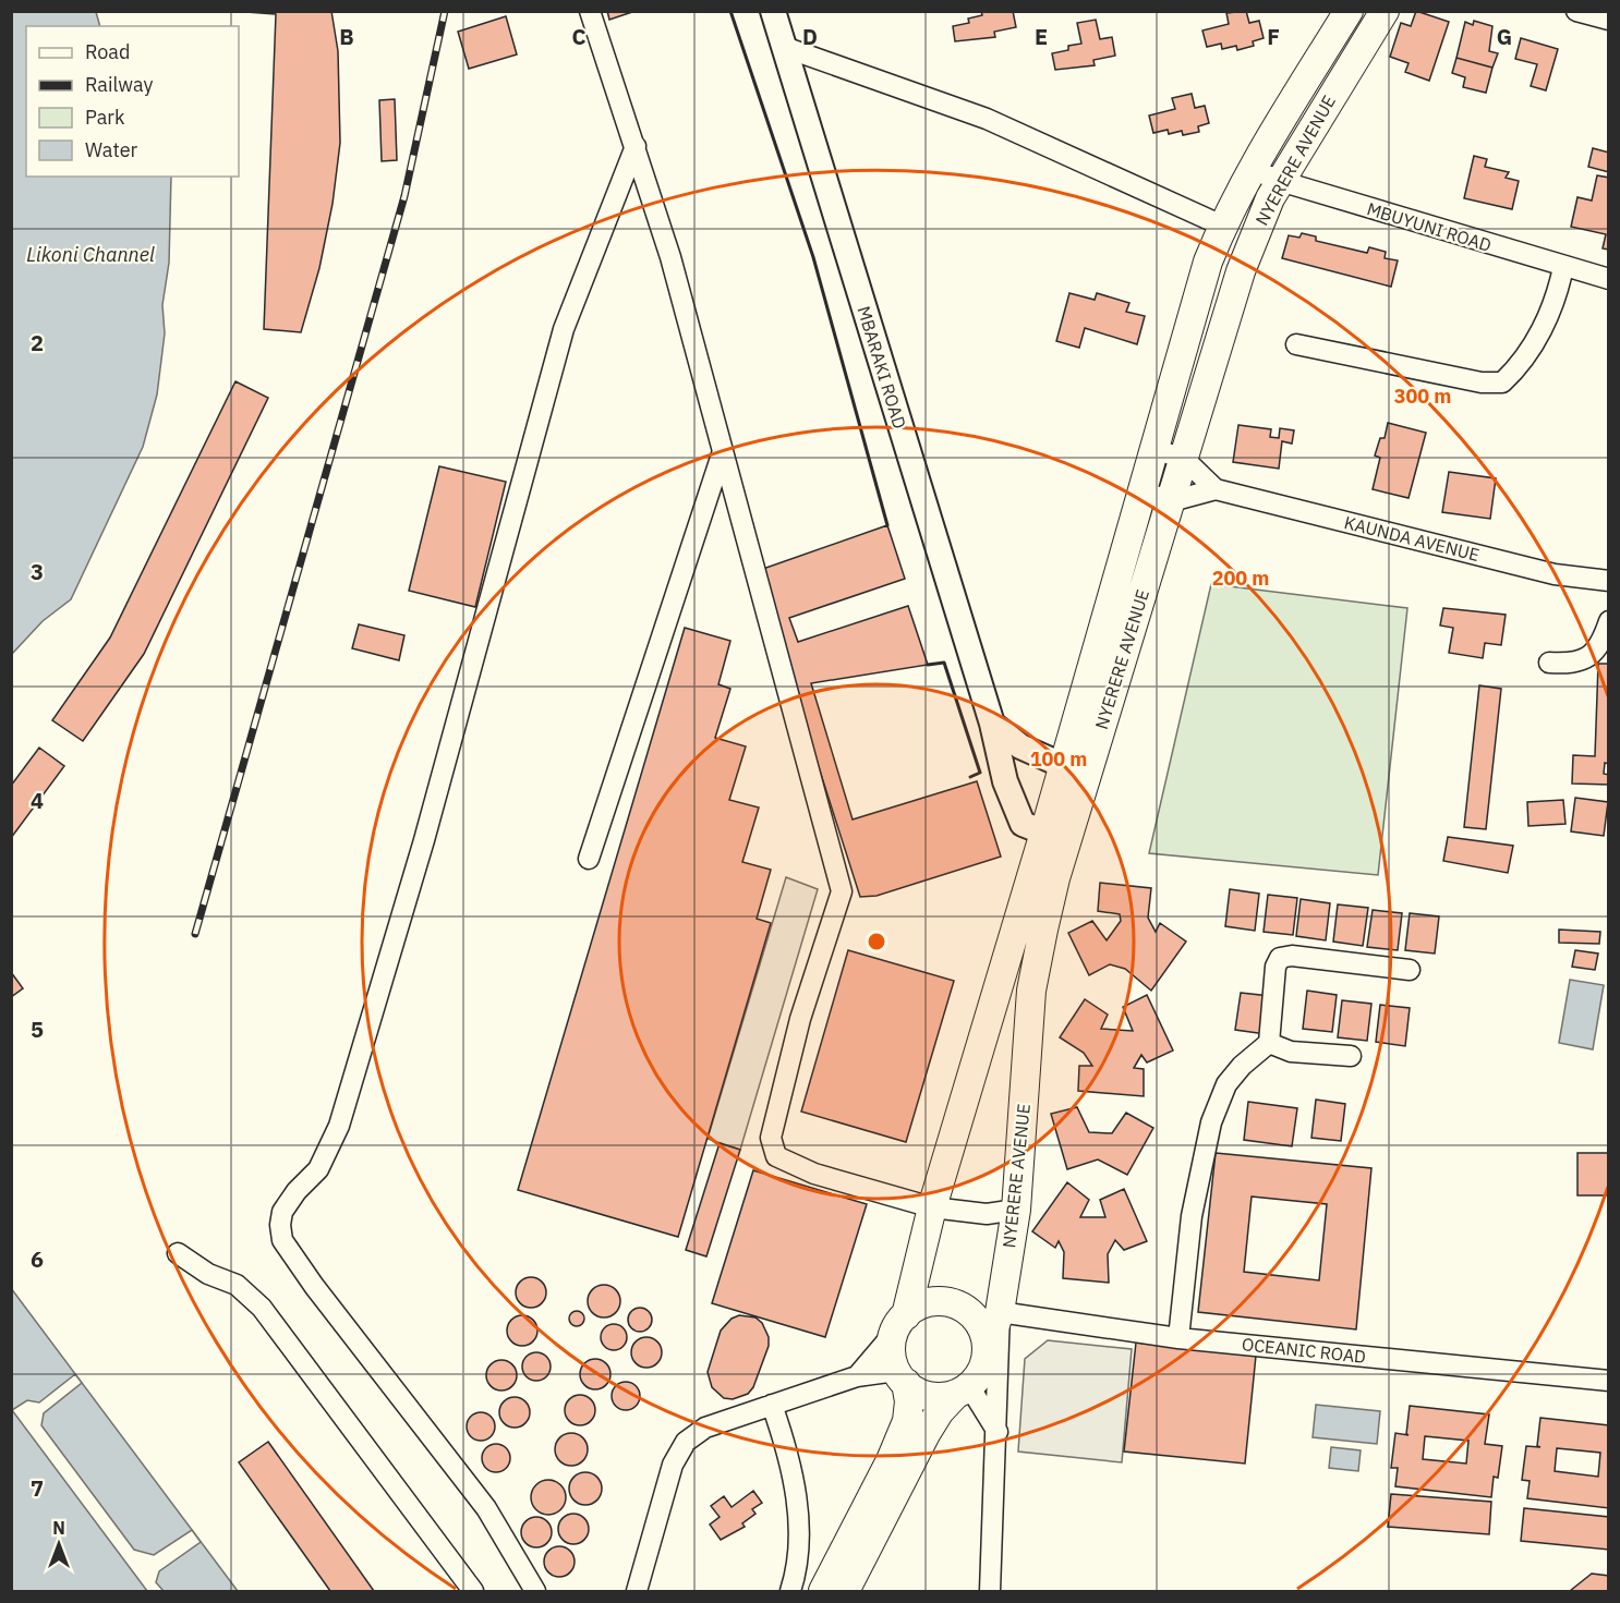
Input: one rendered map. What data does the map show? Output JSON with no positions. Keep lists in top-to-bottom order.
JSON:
{
  "streets": {
    "highway": ["NYERERE AVENUE"],
    "main road": ["MBARAKI ROAD"],
    "street": ["MBUYUNI ROAD", "KAUNDA AVENUE", "OCEANIC ROAD"]
  },
  "crossings": [
    ["NYERERE AVENUE", "MBUYUNI ROAD"],
    ["NYERERE AVENUE", "MBARAKI ROAD"],
    ["NYERERE AVENUE", "KAUNDA AVENUE"],
    ["NYERERE AVENUE", "OCEANIC ROAD"]
  ],
  "water": ["Likoni Channel"],
  "legend": [
    "Road",
    "Railway",
    "Park",
    "Water"
  ],
  "north": "top",
  "grid": {
    "columns": [
      "B",
      "C",
      "D",
      "E",
      "F",
      "G"
    ],
    "rows": [
      "2",
      "3",
      "4",
      "5",
      "6",
      "7"
    ]
  },
  "rings": ["300 m", "200 m", "100 m"]
}
